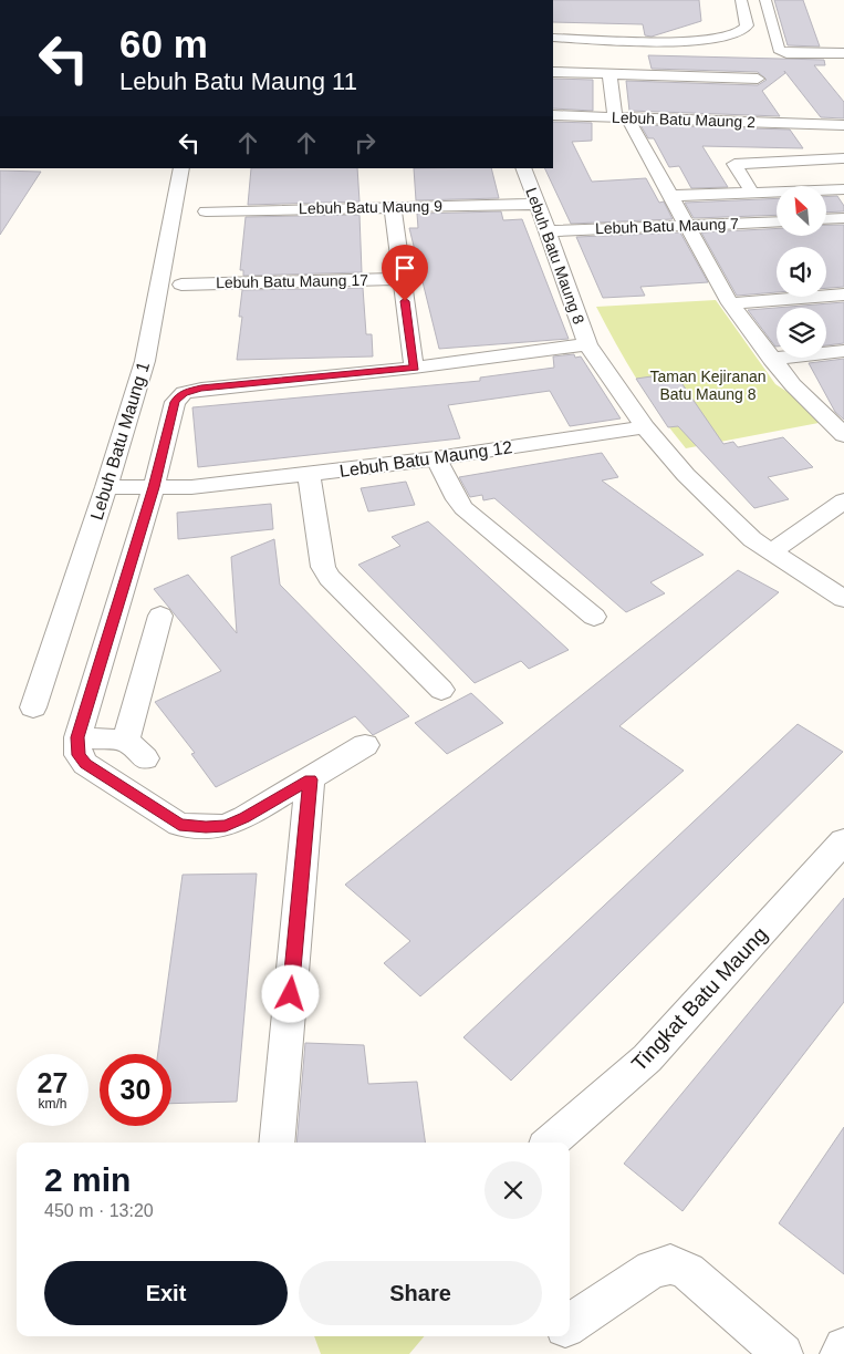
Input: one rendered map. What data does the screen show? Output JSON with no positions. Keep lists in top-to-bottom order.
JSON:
{
  "streets": {
    "street": [
      "Lebuh Batu Maung 2",
      "Lebuh Batu Maung 9",
      "Lebuh Batu Maung 7",
      "Lebuh Batu Maung 8",
      "Lebuh Batu Maung 17",
      "Lebuh Batu Maung 1",
      "Lebuh Batu Maung 12",
      "Tingkat Batu Maung"
    ]
  },
  "crossings": [
    ["Lebuh Batu Maung 9", "Lebuh Batu Maung 8"],
    ["Lebuh Batu Maung 7", "Lebuh Batu Maung 8"],
    ["Lebuh Batu Maung 1", "Lebuh Batu Maung 12"]
  ],
  "parks": ["Taman Kejiranan Batu Maung 8"],
  "north": "top left",
  "page": {
    "turn": ["60 m", "Lebuh Batu Maung 11"],
    "speed": "27 km/h",
    "limit": "30",
    "heading": ["2 min", "450 m · 13:20"],
    "buttons": ["Exit", "Share"]
  }
}
